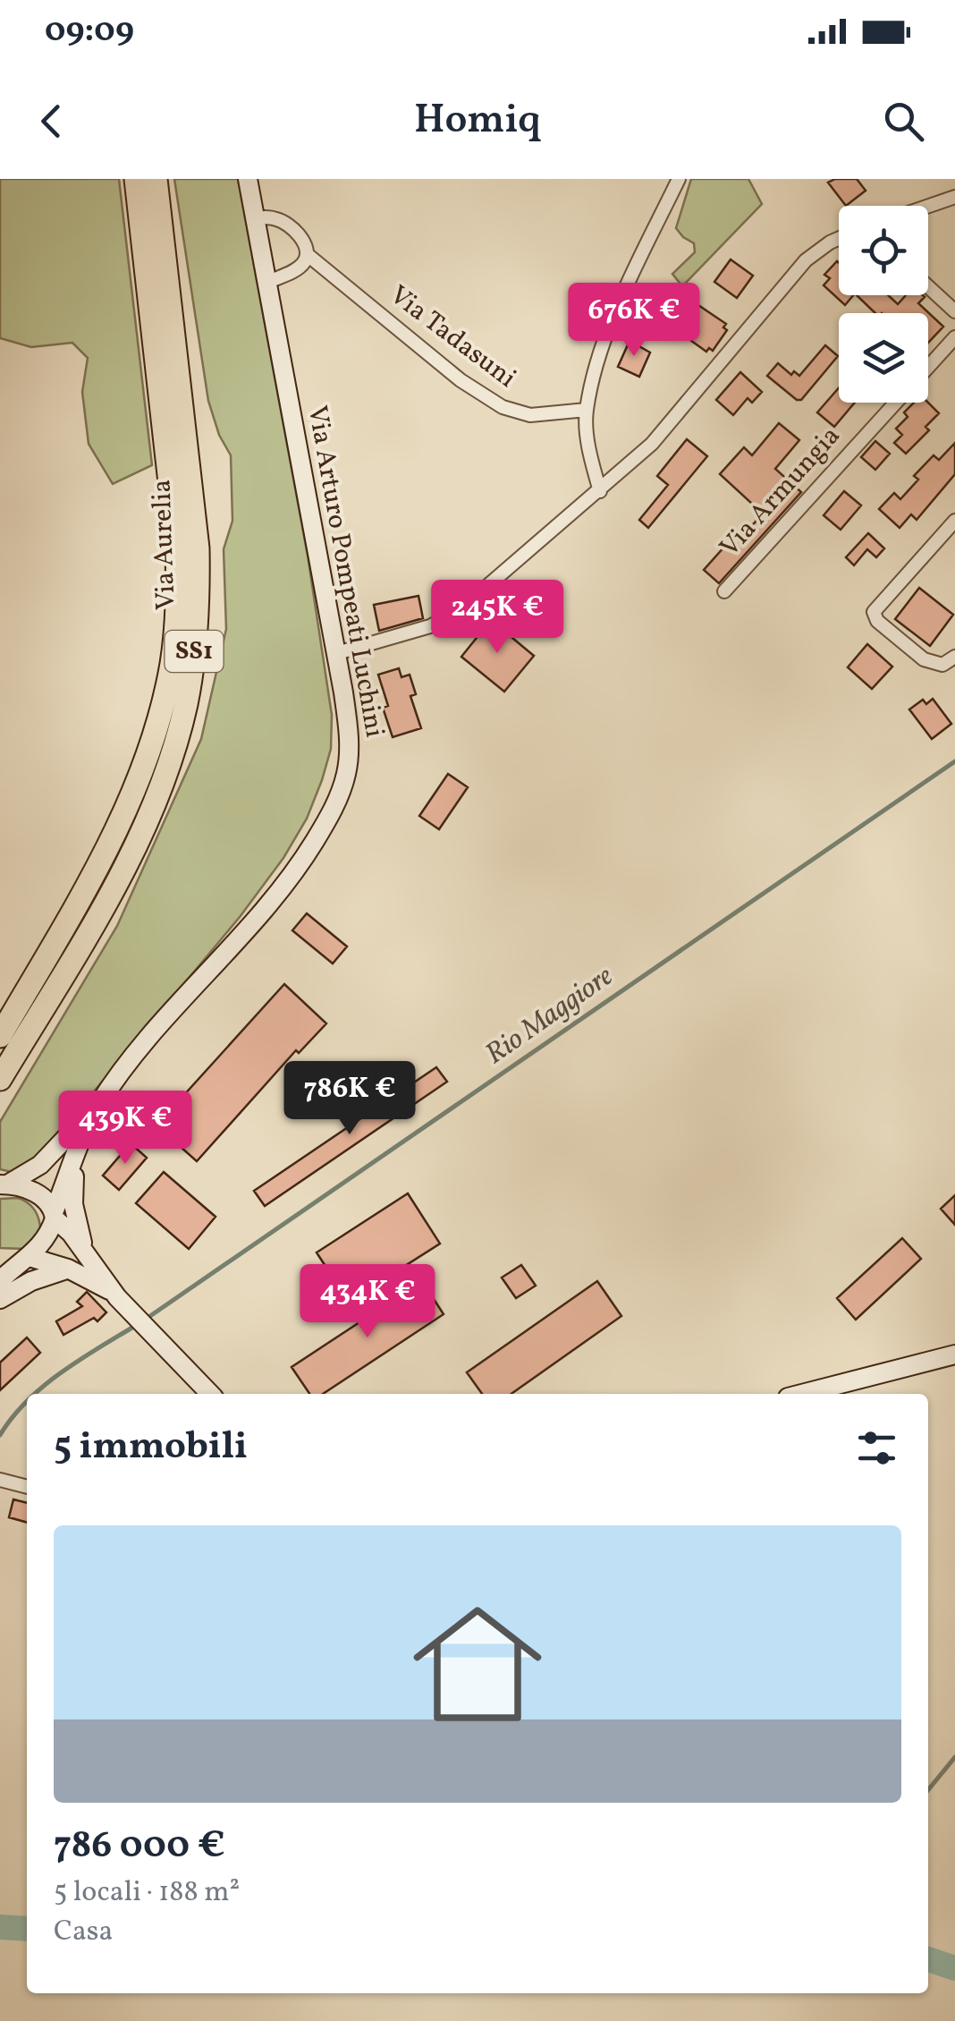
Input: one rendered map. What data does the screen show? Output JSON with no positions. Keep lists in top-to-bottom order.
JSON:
{
  "streets": {
    "highway": ["Via Aurelia", "SS1"],
    "street": ["Via Tadasuni", "Via Armungia", "Via Arturo Pompeati Luchini"]
  },
  "crossings": [
    ["Via Tadasuni", "Via Arturo Pompeati Luchini"]
  ],
  "water": ["Rio Maggiore"],
  "page": {
    "status": "09:09",
    "header": "Homiq",
    "price": [
      "676K €",
      "245K €",
      "786K €",
      "439K €",
      "434K €"
    ],
    "heading": "5 immobili",
    "list": [
      {
        "name": "786 000 €",
        "note": "5 locali · 188 m² · Casa"
      }
    ]
  }
}
